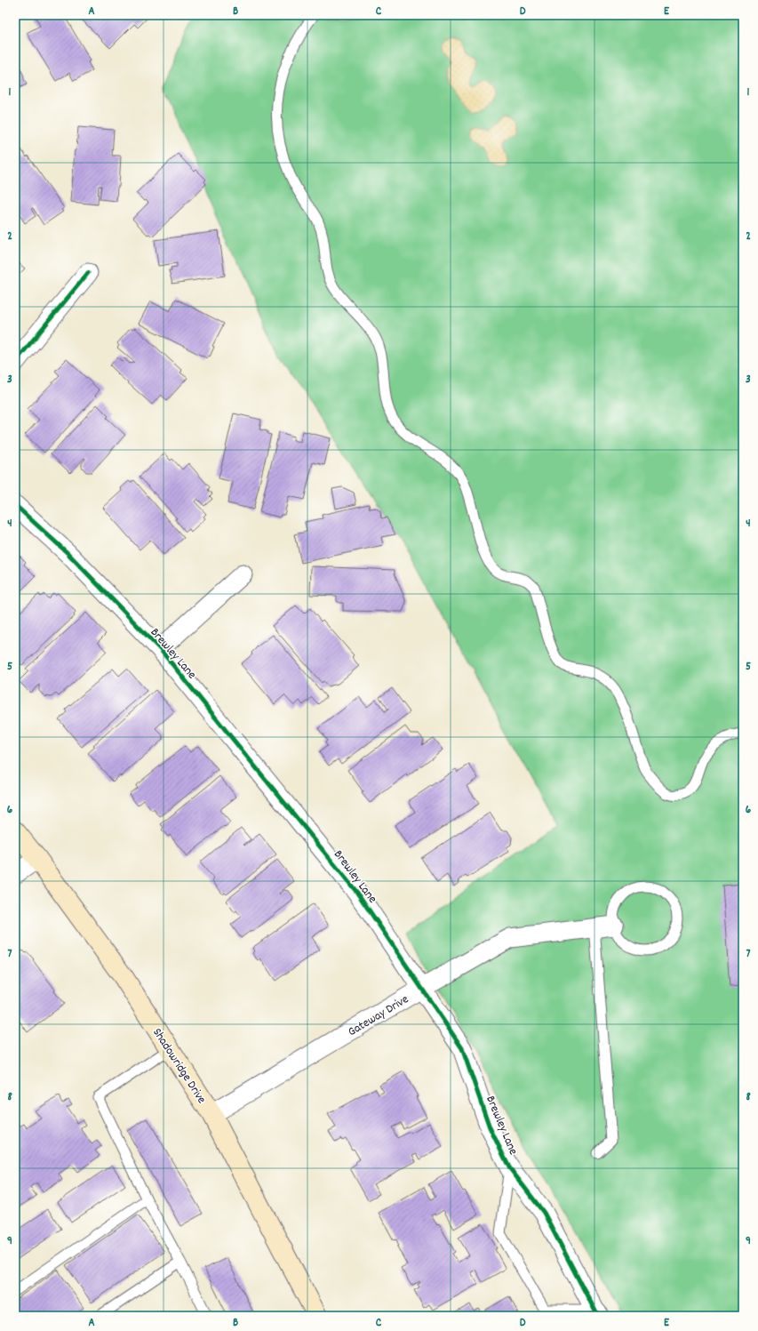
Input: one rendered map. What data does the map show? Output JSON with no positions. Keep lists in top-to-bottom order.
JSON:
{
  "streets": {
    "main road": ["Shadowridge Drive"],
    "street": ["Brewley Lane", "Gateway Drive"]
  },
  "crossings": [
    ["Brewley Lane", "Gateway Drive"],
    ["Gateway Drive", "Shadowridge Drive"]
  ],
  "grid": {
    "columns": [
      "A",
      "B",
      "C",
      "D",
      "E"
    ],
    "rows": [
      "1",
      "2",
      "3",
      "4",
      "5",
      "6",
      "7",
      "8",
      "9"
    ]
  }
}
